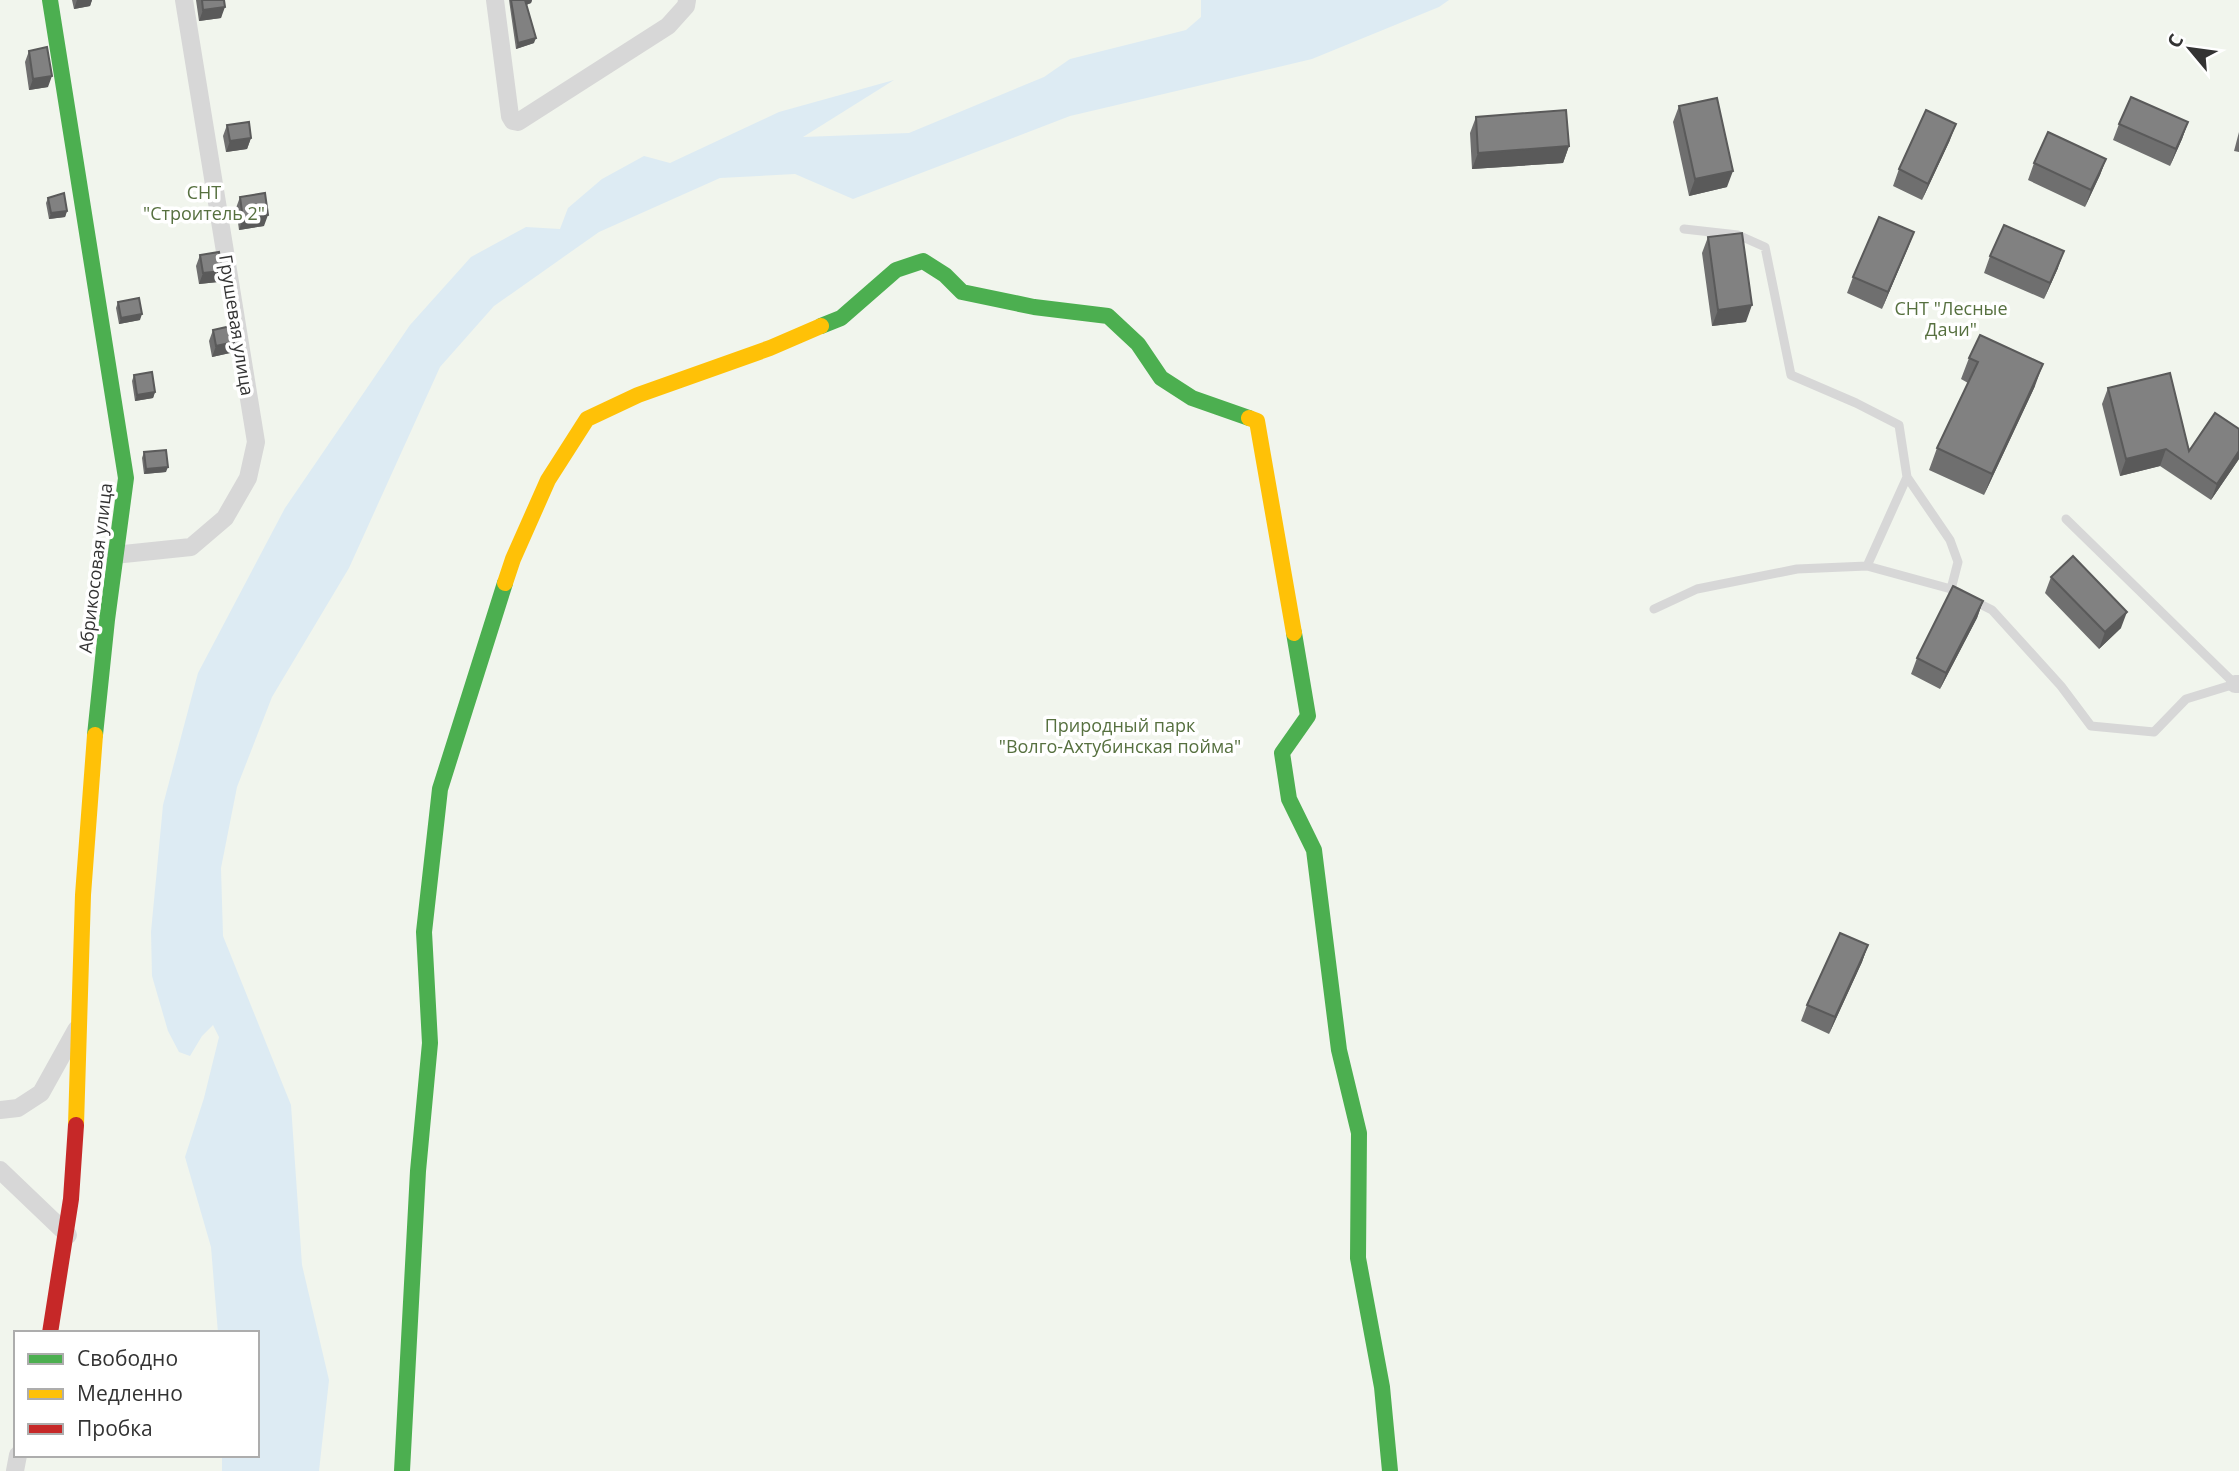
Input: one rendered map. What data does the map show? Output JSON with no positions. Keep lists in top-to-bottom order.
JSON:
{
  "streets": {
    "street": ["Грушевая улица", "Абрикосовая улица"]
  },
  "crossings": [
    ["Грушевая улица", "Абрикосовая улица"]
  ],
  "parks": ["СНТ \"Строитель 2\"", "СНТ \"Лесные Дачи\"", "Природный парк \"Волго-Ахтубинская пойма\""],
  "legend": ["Свободно", "Медленно", "Пробка"],
  "north": "top left"
}
